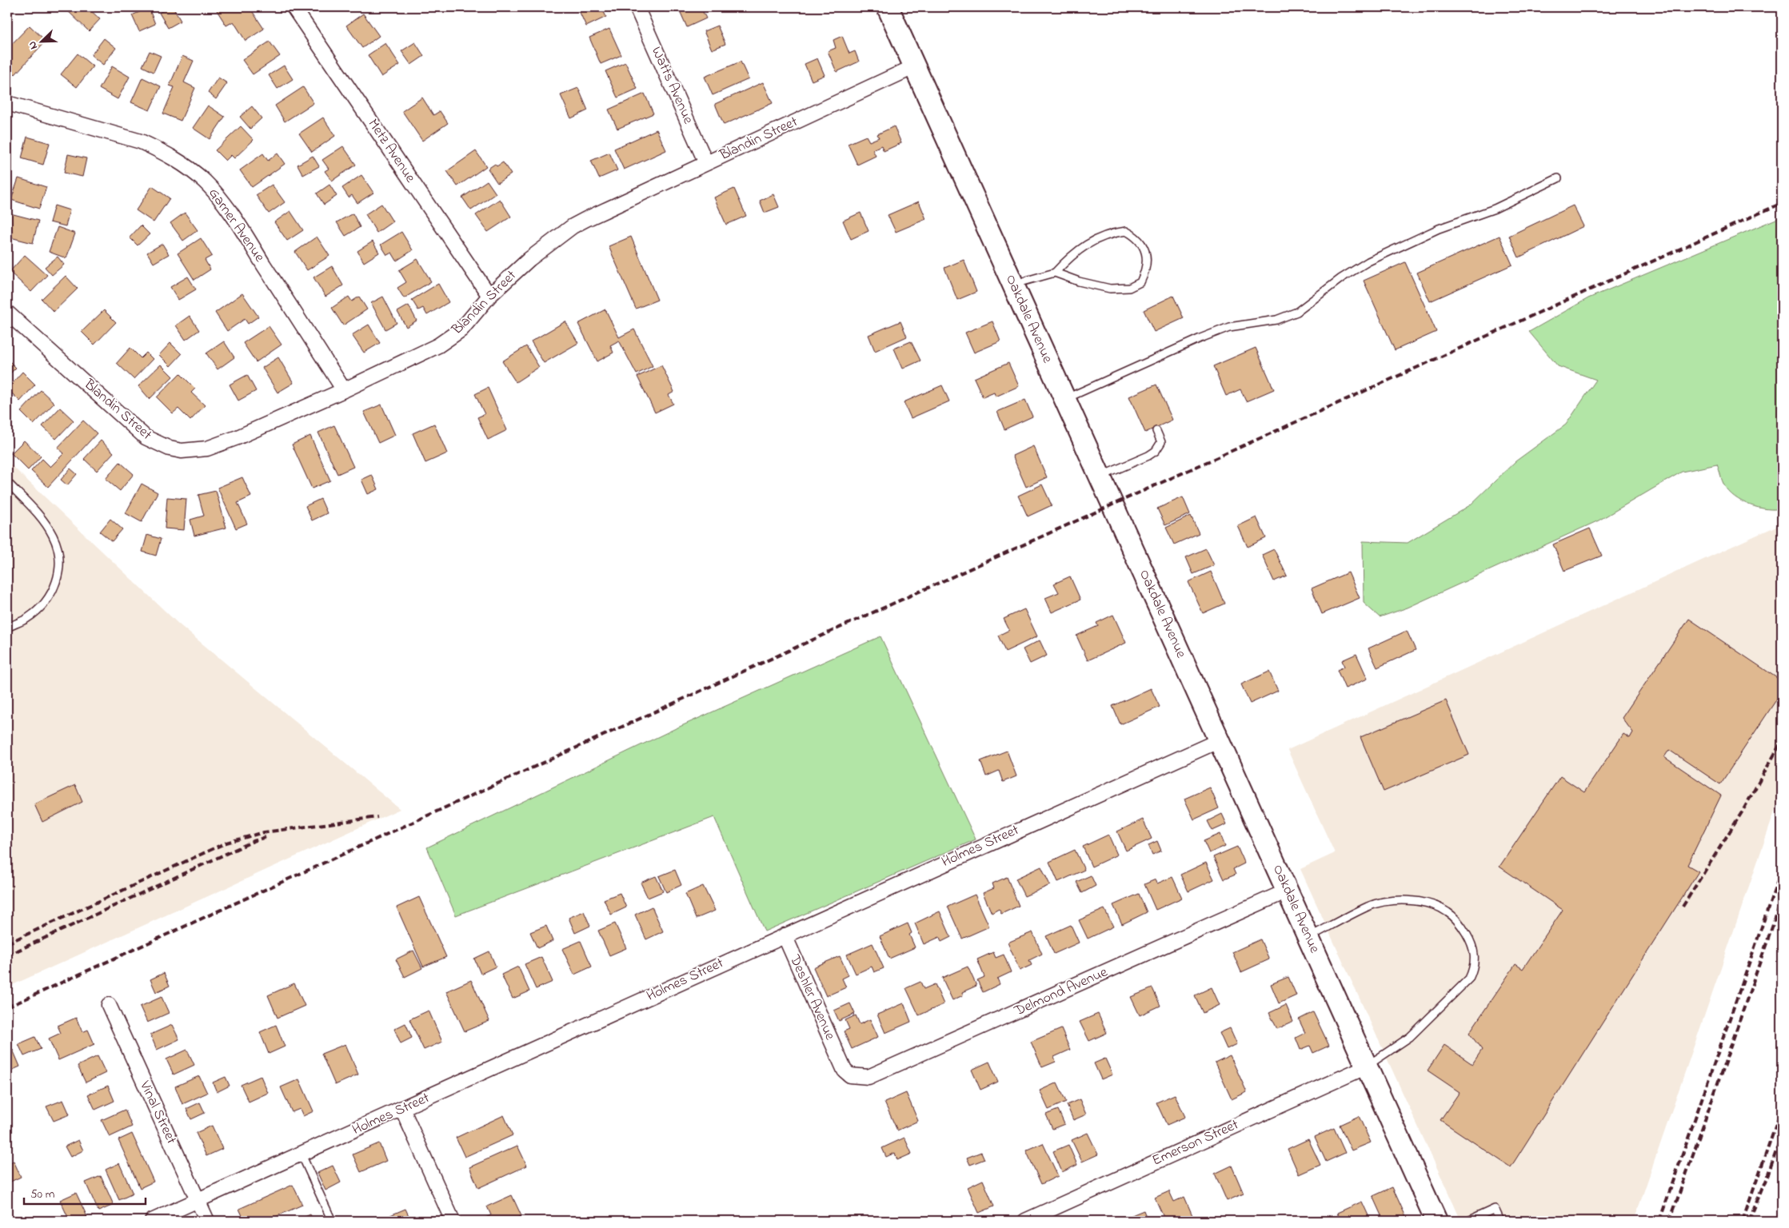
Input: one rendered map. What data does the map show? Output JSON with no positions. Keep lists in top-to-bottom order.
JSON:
{
  "streets": {
    "street": [
      "Watts Avenue",
      "Blandin Street",
      "Metz Avenue",
      "Garner Avenue",
      "Oakdale Avenue",
      "Holmes Street",
      "Delmond Avenue",
      "Deshler Avenue",
      "Vinal Street",
      "Emerson Street"
    ]
  },
  "crossings": [
    ["Watts Avenue", "Blandin Street"],
    ["Blandin Street", "Metz Avenue"],
    ["Blandin Street", "Garner Avenue"],
    ["Blandin Street", "Oakdale Avenue"],
    ["Oakdale Avenue", "Holmes Street"],
    ["Oakdale Avenue", "Delmond Avenue"],
    ["Oakdale Avenue", "Emerson Street"],
    ["Holmes Street", "Deshler Avenue"],
    ["Holmes Street", "Vinal Street"],
    ["Delmond Avenue", "Deshler Avenue"]
  ],
  "scale_bar": "50 m",
  "north": "bottom left"
}
